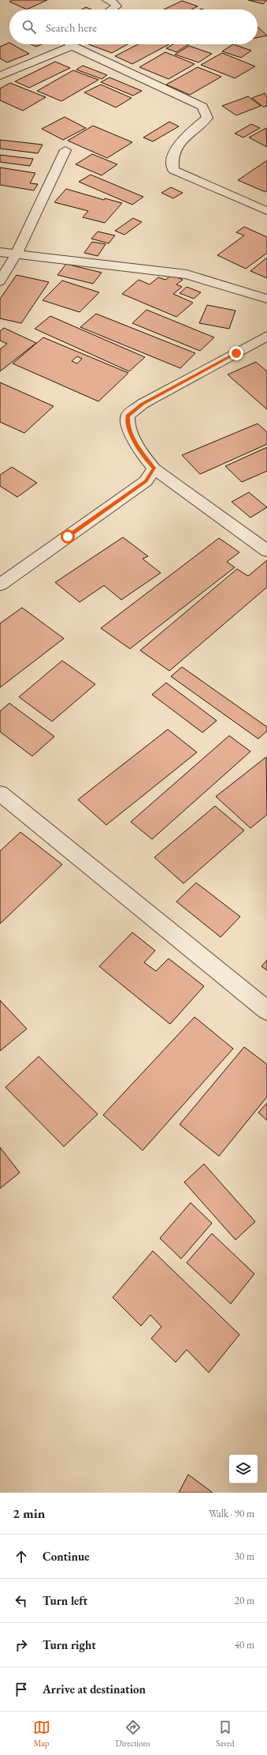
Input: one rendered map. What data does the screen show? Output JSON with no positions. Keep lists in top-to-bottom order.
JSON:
{
  "page": {
    "search": "Search here",
    "heading": ["2 min", "Walk · 90 m"],
    "list": [
      ["Continue", "30 m"],
      ["Turn left", "20 m"],
      ["Turn right", "40 m"],
      "Arrive at destination"
    ],
    "nav": ["Map", "Directions", "Saved"]
  }
}
